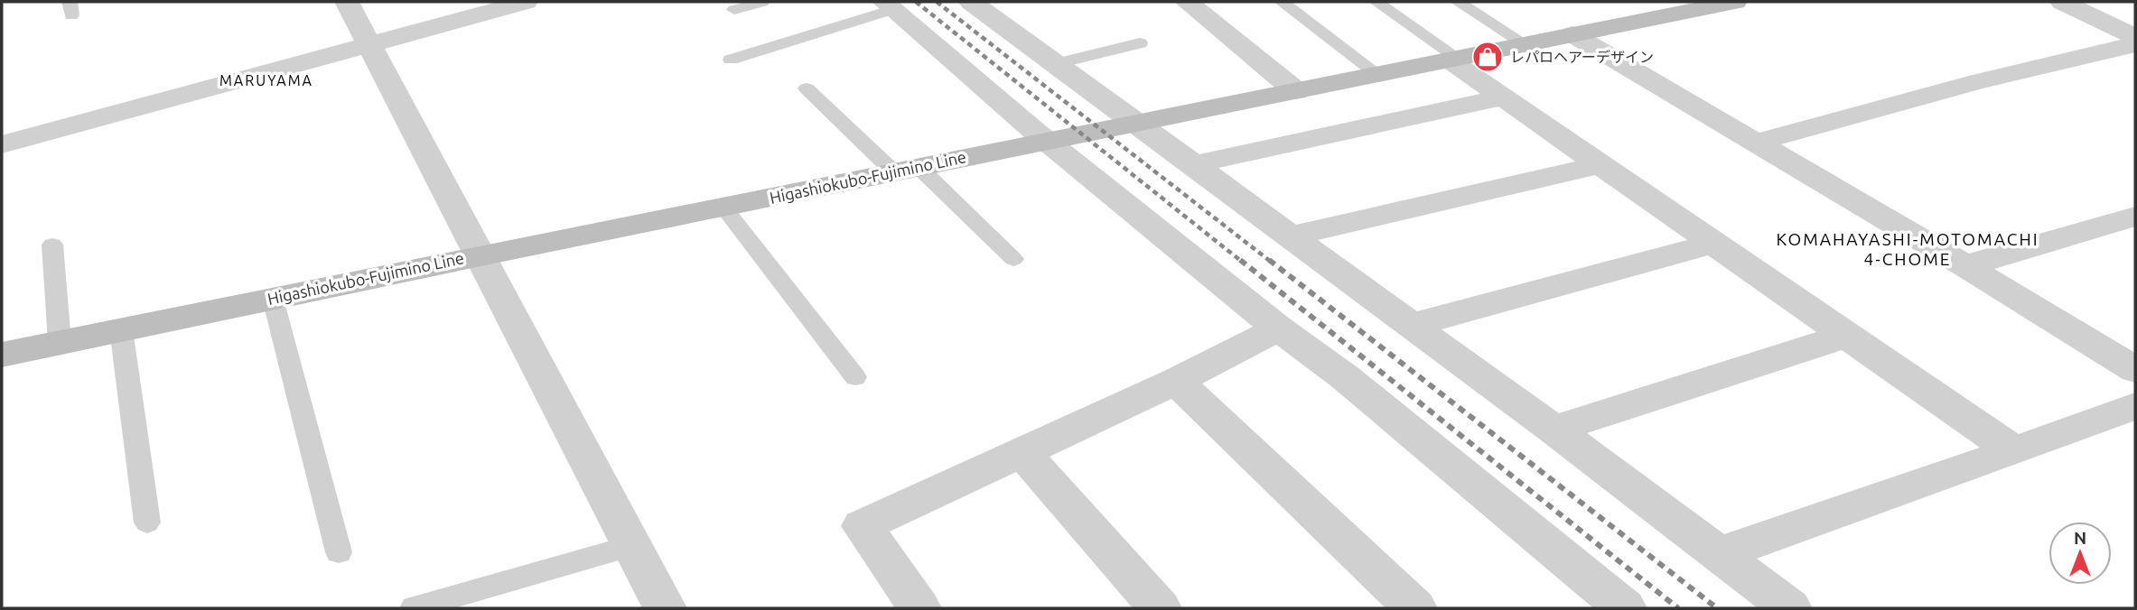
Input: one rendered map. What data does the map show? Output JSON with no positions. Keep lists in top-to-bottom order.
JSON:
{
  "streets": {
    "main road": ["Higashiokubo-Fujimino Line"]
  },
  "districts": ["MARUYAMA", "KOMAHAYASHI-MOTOMACHI 4-CHOME"],
  "places": {
    "shop": ["レパロヘアーデザイン"]
  },
  "north": "top"
}
